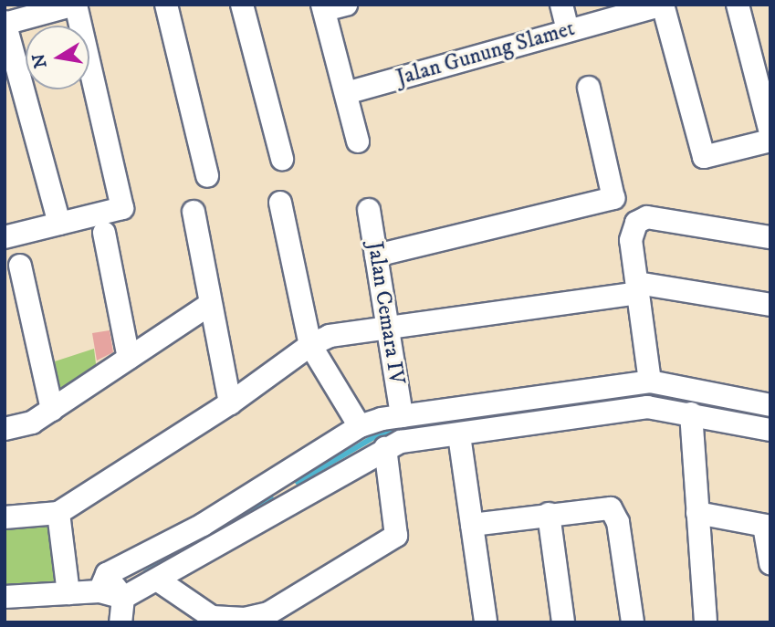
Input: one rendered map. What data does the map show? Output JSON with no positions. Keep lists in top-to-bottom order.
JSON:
{
  "streets": {
    "street": ["Jalan Gunung Slamet", "Jalan Cemara IV"]
  },
  "north": "left"
}
